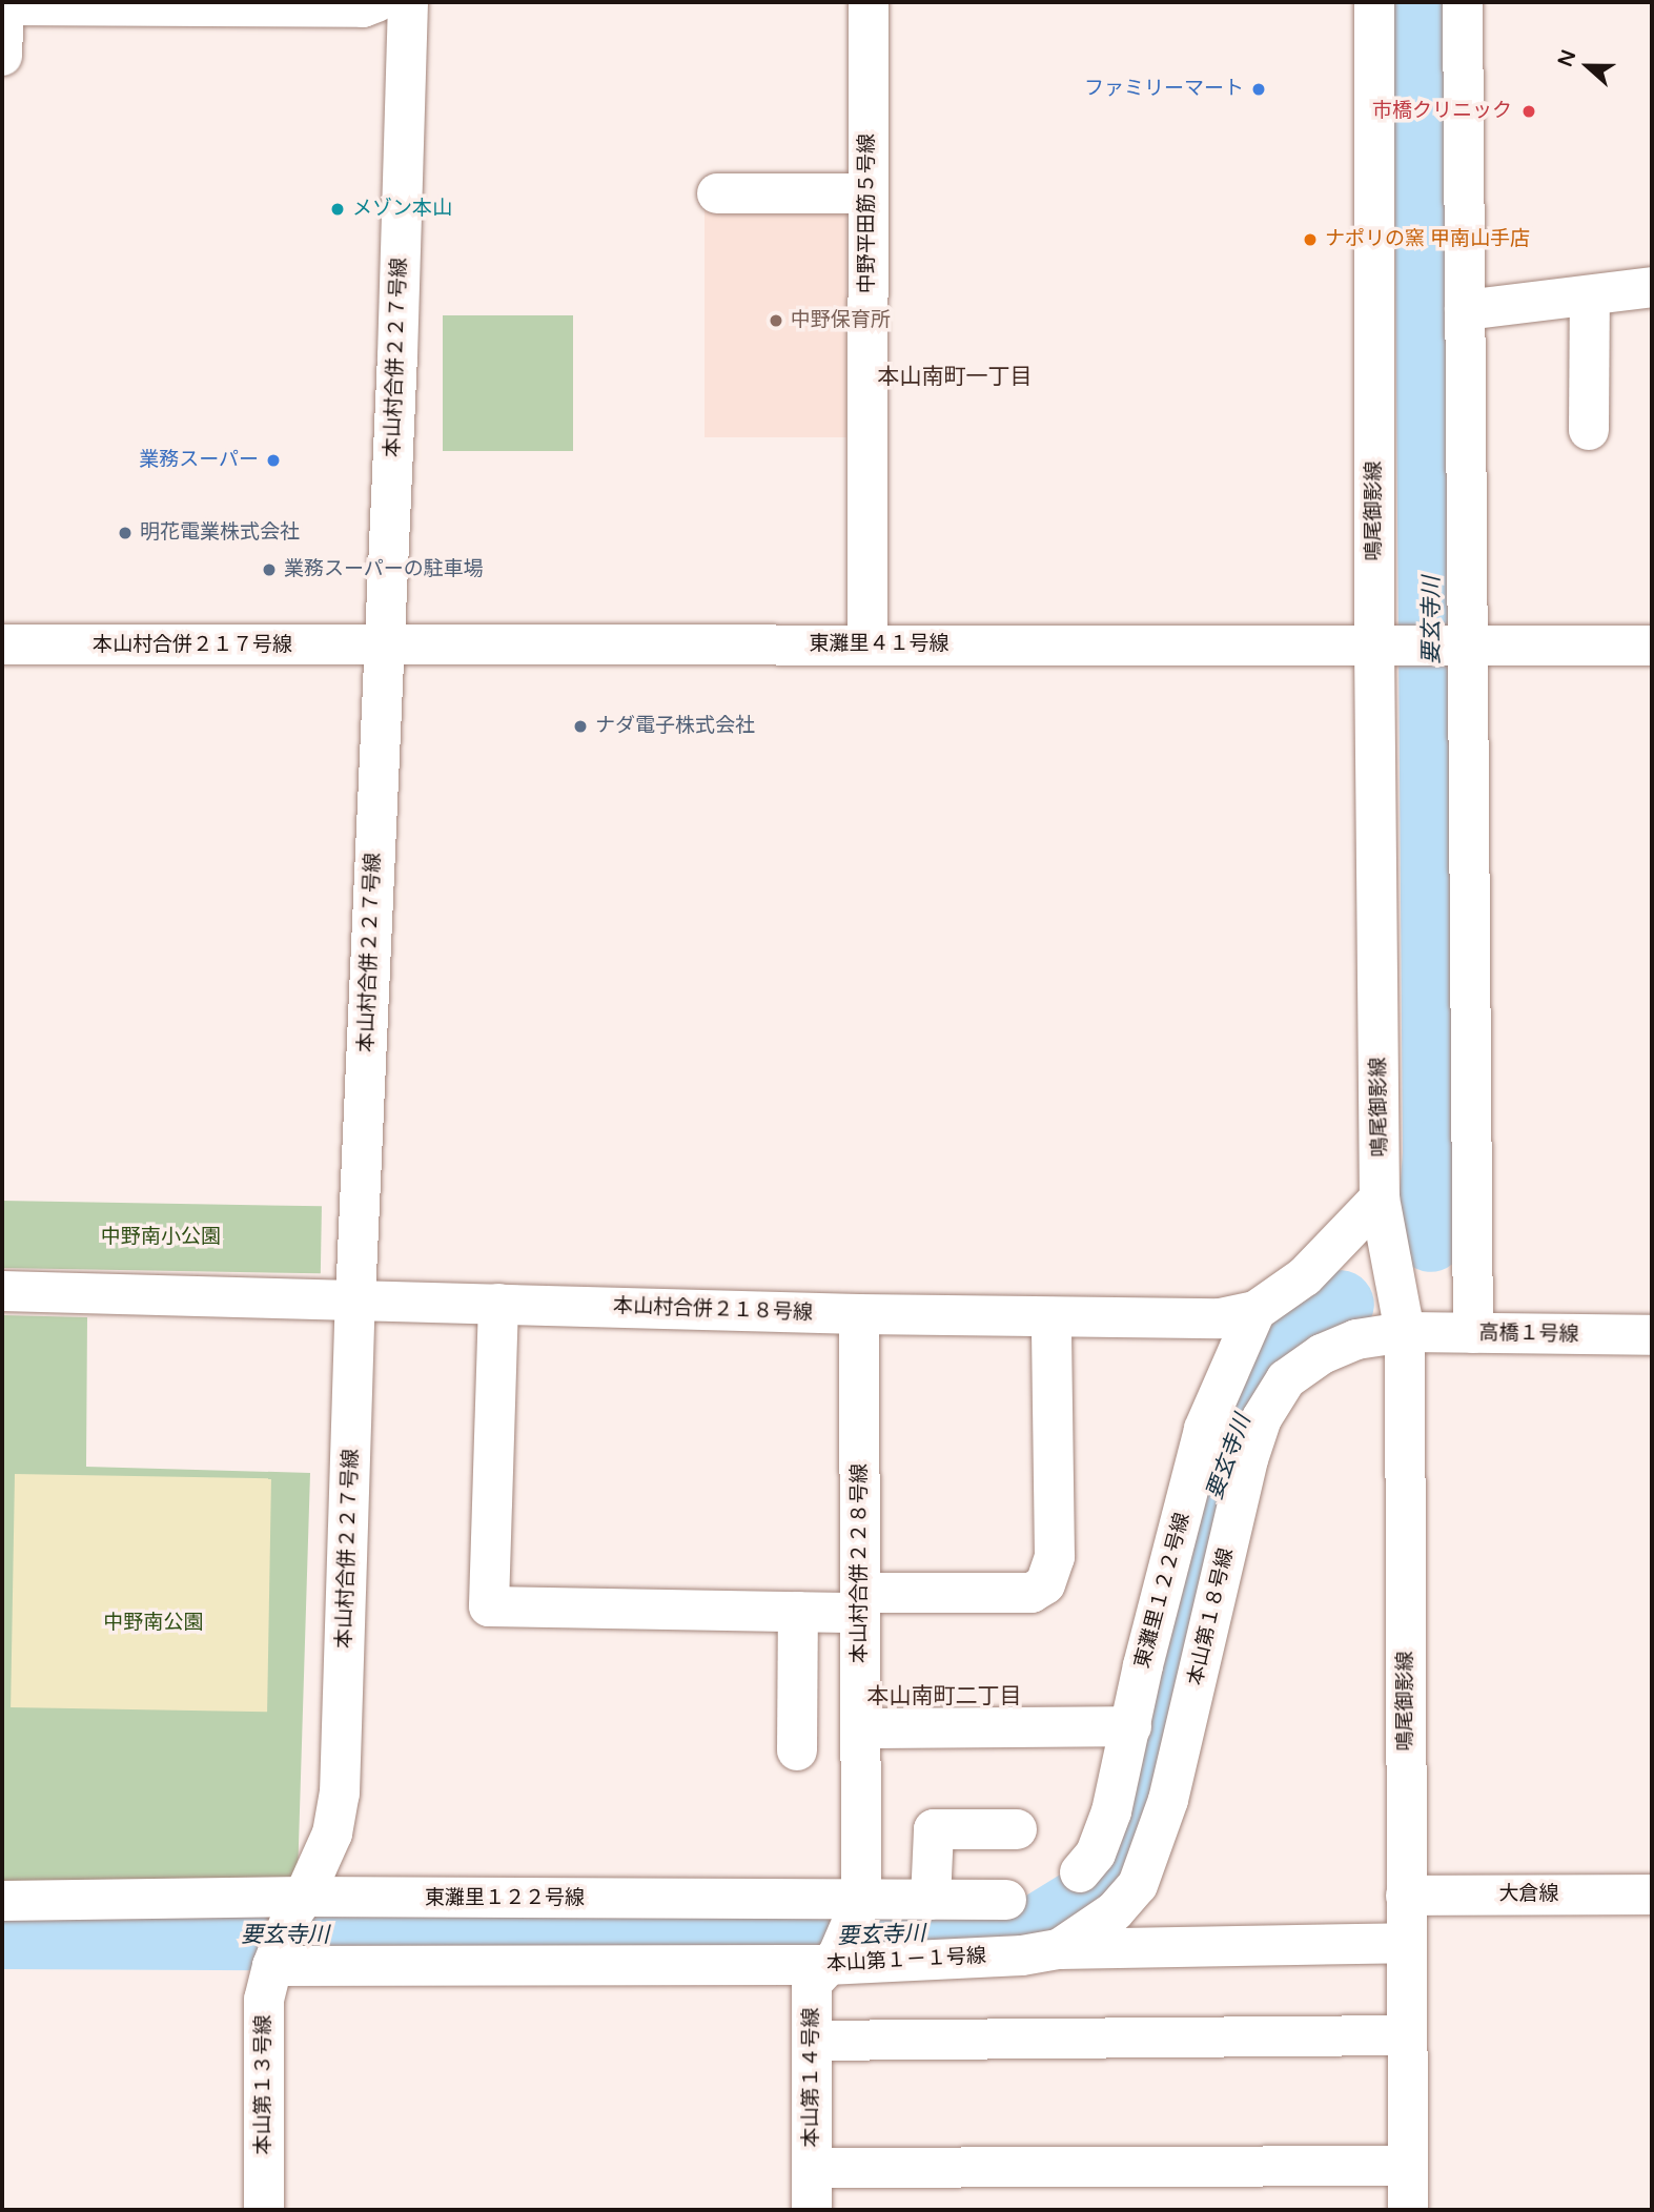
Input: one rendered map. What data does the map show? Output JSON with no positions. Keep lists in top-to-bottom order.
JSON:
{
  "streets": {
    "street": [
      "中野平田筋５号線",
      "本山村合併２２７号線",
      "鳴尾御影線",
      "東灘里４１号線",
      "本山村合併２１７号線",
      "本山村合併２１８号線",
      "高橋１号線",
      "本山村合併２２８号線",
      "東灘里１２２号線",
      "本山第１８号線",
      "大倉線",
      "本山第１－１号線",
      "本山第１４号線",
      "本山第１３号線"
    ]
  },
  "crossings": [
    ["中野平田筋５号線", "東灘里４１号線"],
    ["本山村合併２２７号線", "東灘里４１号線"],
    ["本山村合併２２７号線", "本山村合併２１７号線"],
    ["本山村合併２２７号線", "本山村合併２１８号線"],
    ["本山村合併２２７号線", "東灘里１２２号線"],
    ["本山村合併２２７号線", "本山第１－１号線"],
    ["本山村合併２２７号線", "本山第１３号線"],
    ["鳴尾御影線", "東灘里４１号線"],
    ["鳴尾御影線", "本山村合併２１８号線"],
    ["鳴尾御影線", "高橋１号線"],
    ["鳴尾御影線", "本山第１８号線"],
    ["鳴尾御影線", "大倉線"],
    ["鳴尾御影線", "本山第１－１号線"],
    ["東灘里４１号線", "本山村合併２１７号線"],
    ["本山村合併２１８号線", "本山村合併２２８号線"],
    ["本山村合併２１８号線", "東灘里１２２号線"],
    ["高橋１号線", "本山第１８号線"],
    ["本山村合併２２８号線", "東灘里１２２号線"],
    ["本山村合併２２８号線", "本山第１４号線"],
    ["東灘里１２２号線", "本山第１４号線"],
    ["本山第１８号線", "本山第１－１号線"],
    ["本山第１－１号線", "本山第１４号線"],
    ["本山第１－１号線", "本山第１３号線"]
  ],
  "districts": ["本山南町一丁目", "本山南町二丁目"],
  "water": ["要玄寺川"],
  "parks": ["中野南小公園", "中野南公園"],
  "places": [
    "ファミリーマート",
    "市橋クリニック",
    "メゾン本山",
    "ナポリの窯 甲南山手店",
    "中野保育所",
    "業務スーパー",
    "明花電業株式会社",
    "業務スーパーの駐車場",
    "ナダ電子株式会社"
  ],
  "north": "left"
}
